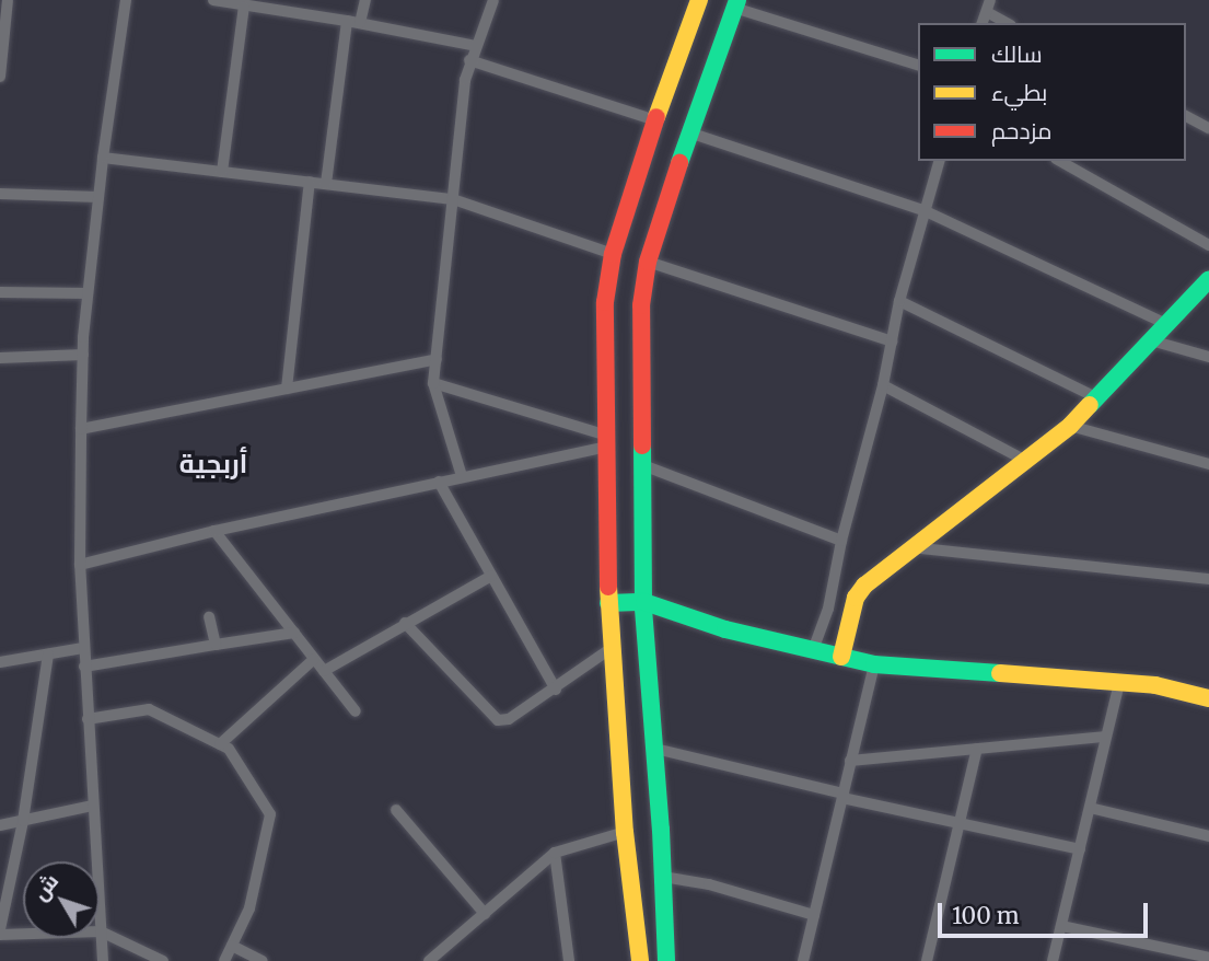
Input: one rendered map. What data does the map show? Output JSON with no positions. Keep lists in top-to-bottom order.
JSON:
{
  "districts": ["أربجية"],
  "legend": ["سالك", "بطيء", "مزدحم"],
  "scale_bar": "100 m",
  "north": "top left"
}
